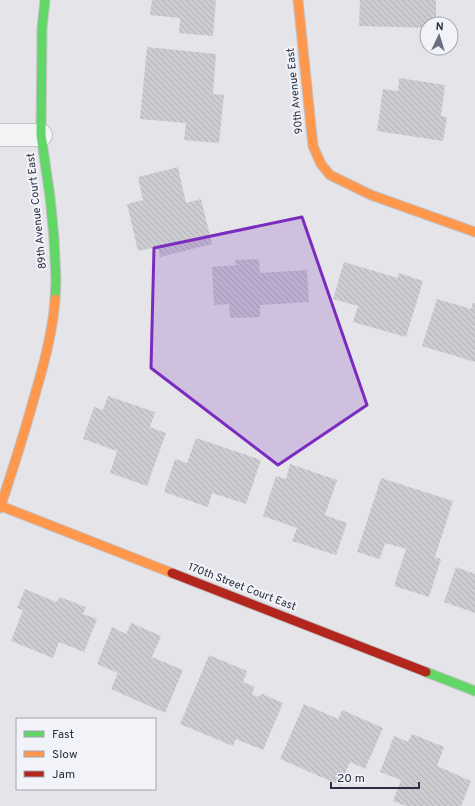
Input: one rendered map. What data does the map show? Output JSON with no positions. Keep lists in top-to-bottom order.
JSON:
{
  "streets": {
    "street": ["90th Avenue East", "89th Avenue Court East", "170th Street Court East"]
  },
  "crossings": [
    ["89th Avenue Court East", "170th Street Court East"]
  ],
  "legend": ["Fast", "Slow", "Jam"],
  "scale_bar": "20 m",
  "north": "top"
}
